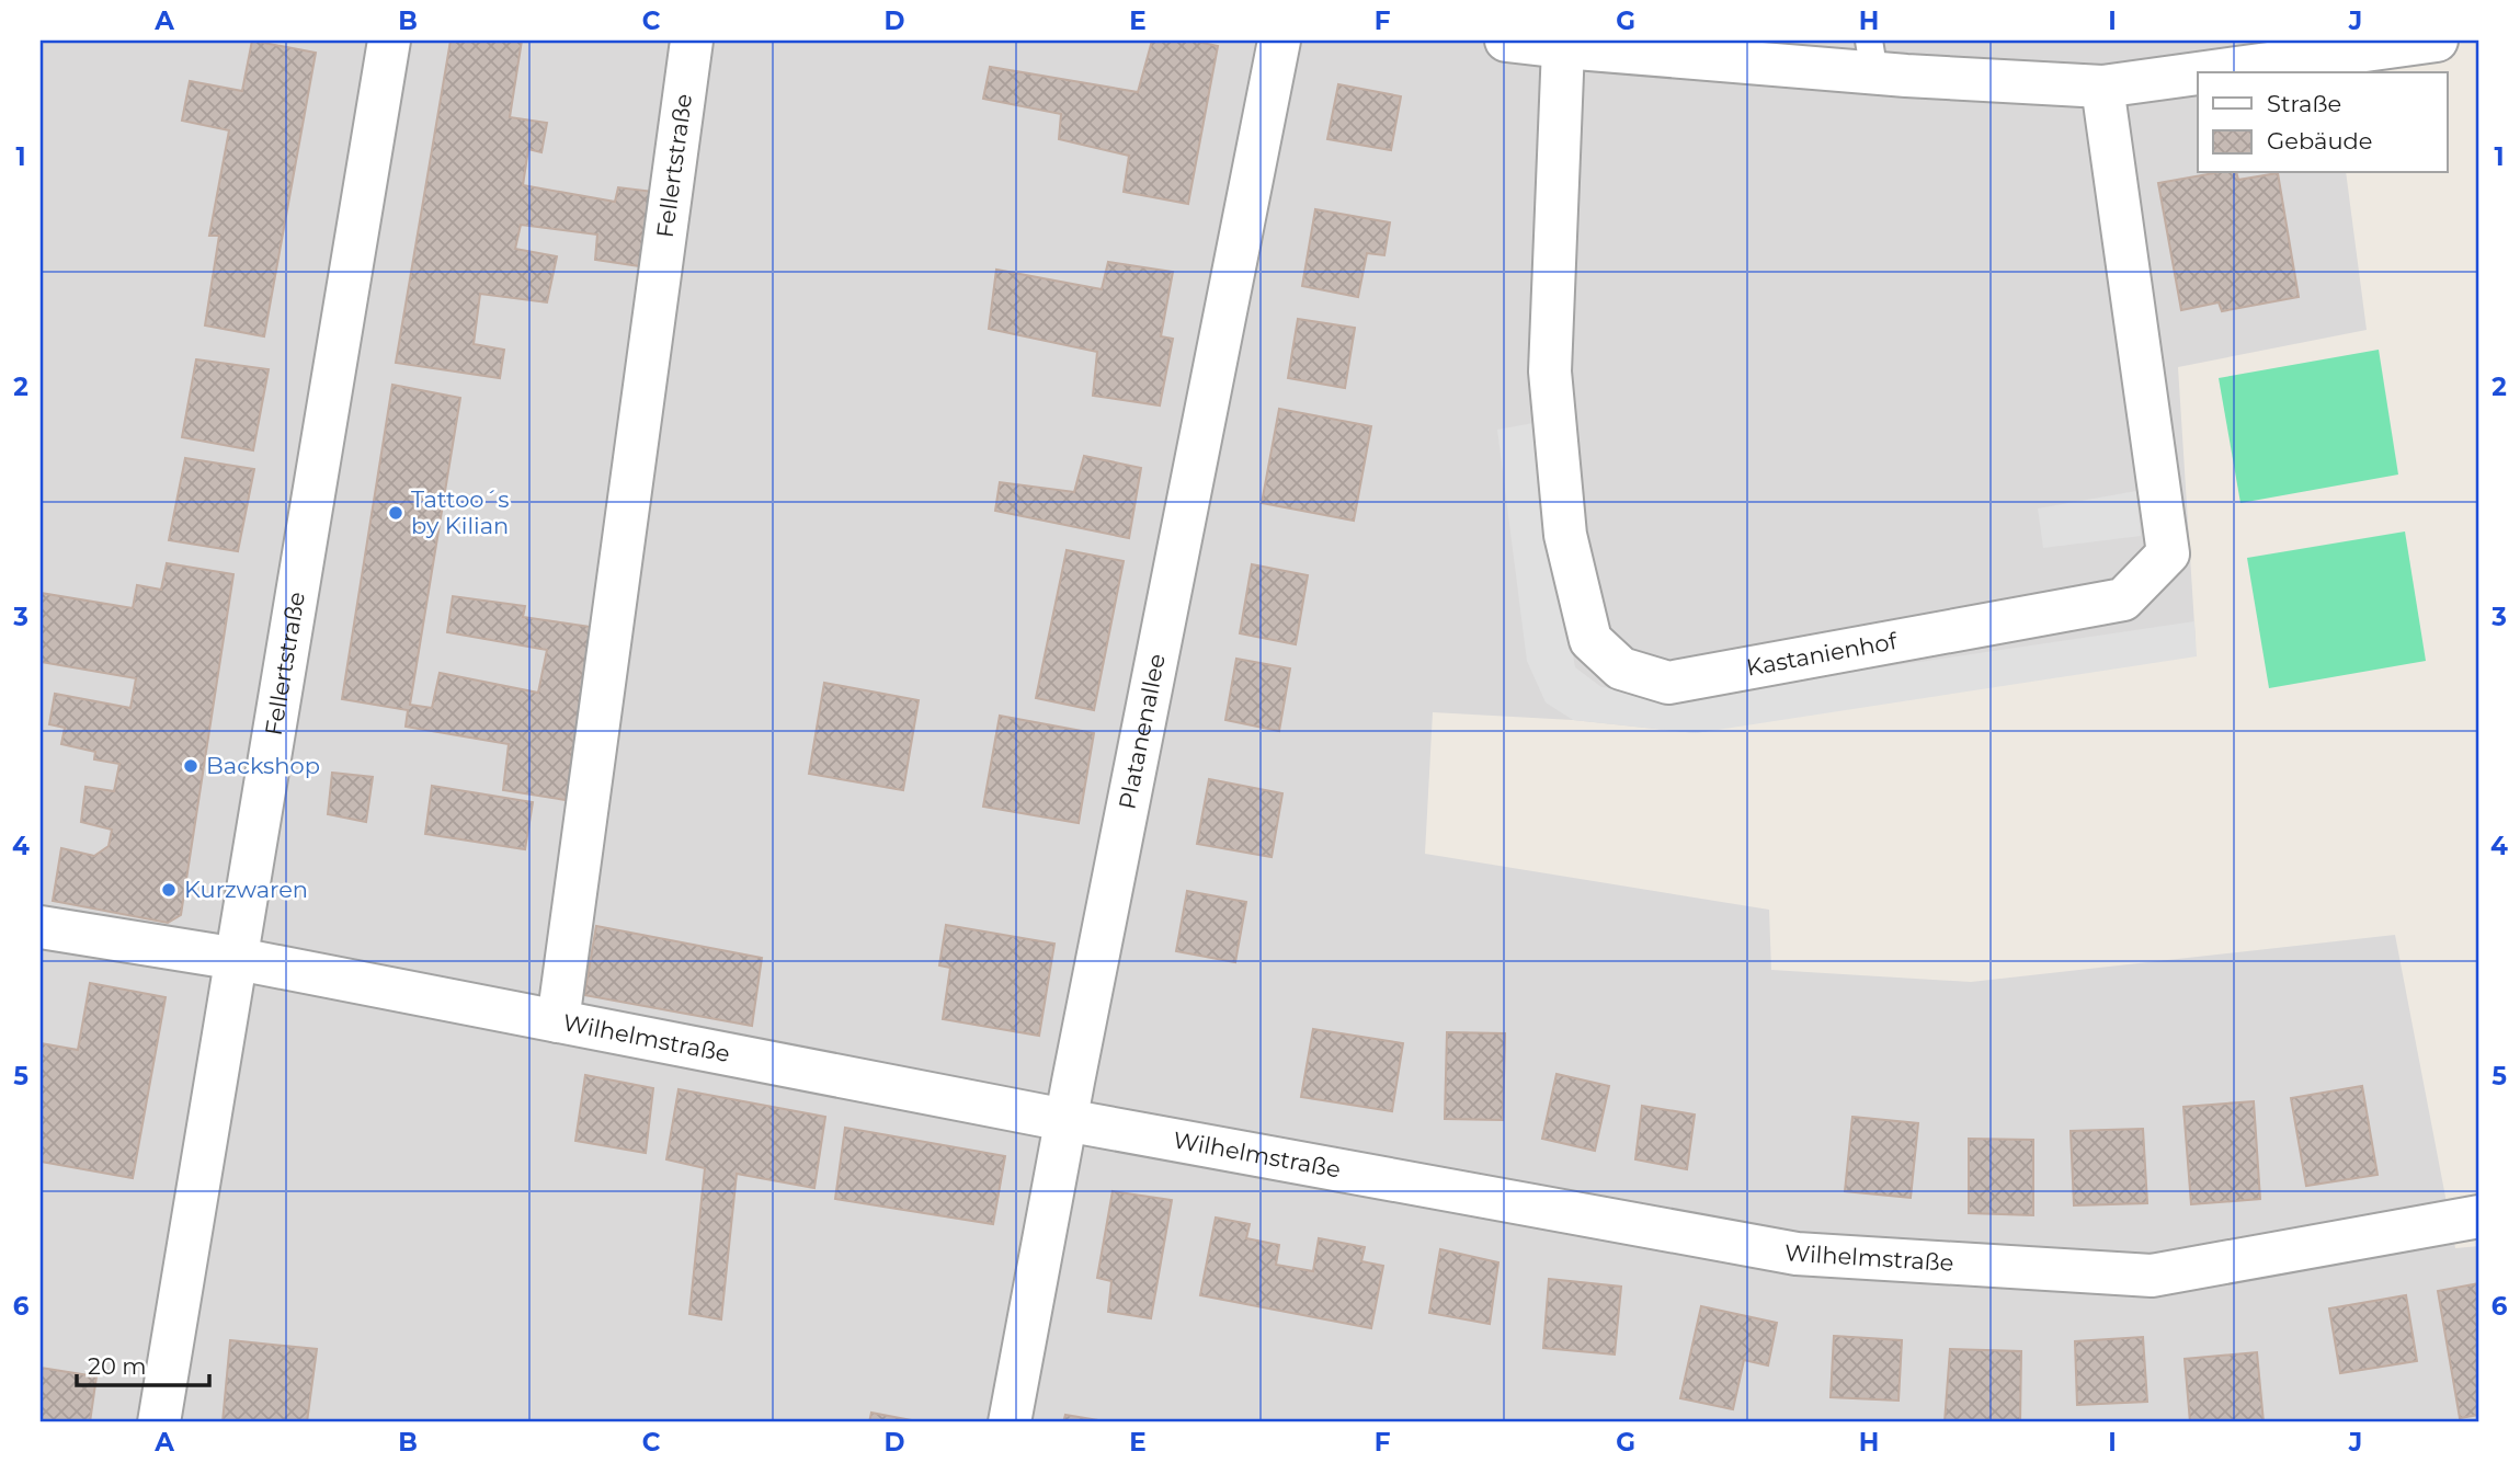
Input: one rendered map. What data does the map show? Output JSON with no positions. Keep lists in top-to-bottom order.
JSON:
{
  "streets": {
    "street": [
      "Fellertstraße",
      "Kastanienhof",
      "Platanenallee",
      "Wilhelmstraße"
    ]
  },
  "crossings": [
    ["Fellertstraße", "Wilhelmstraße"],
    ["Platanenallee", "Wilhelmstraße"]
  ],
  "places": ["Tattoo´s by Kilian", "Backshop", "Kurzwaren"],
  "legend": ["Straße", "Gebäude"],
  "scale_bar": "20 m",
  "grid": {
    "columns": [
      "A",
      "B",
      "C",
      "D",
      "E",
      "F",
      "G",
      "H",
      "I",
      "J"
    ],
    "rows": [
      "1",
      "2",
      "3",
      "4",
      "5",
      "6"
    ]
  }
}
